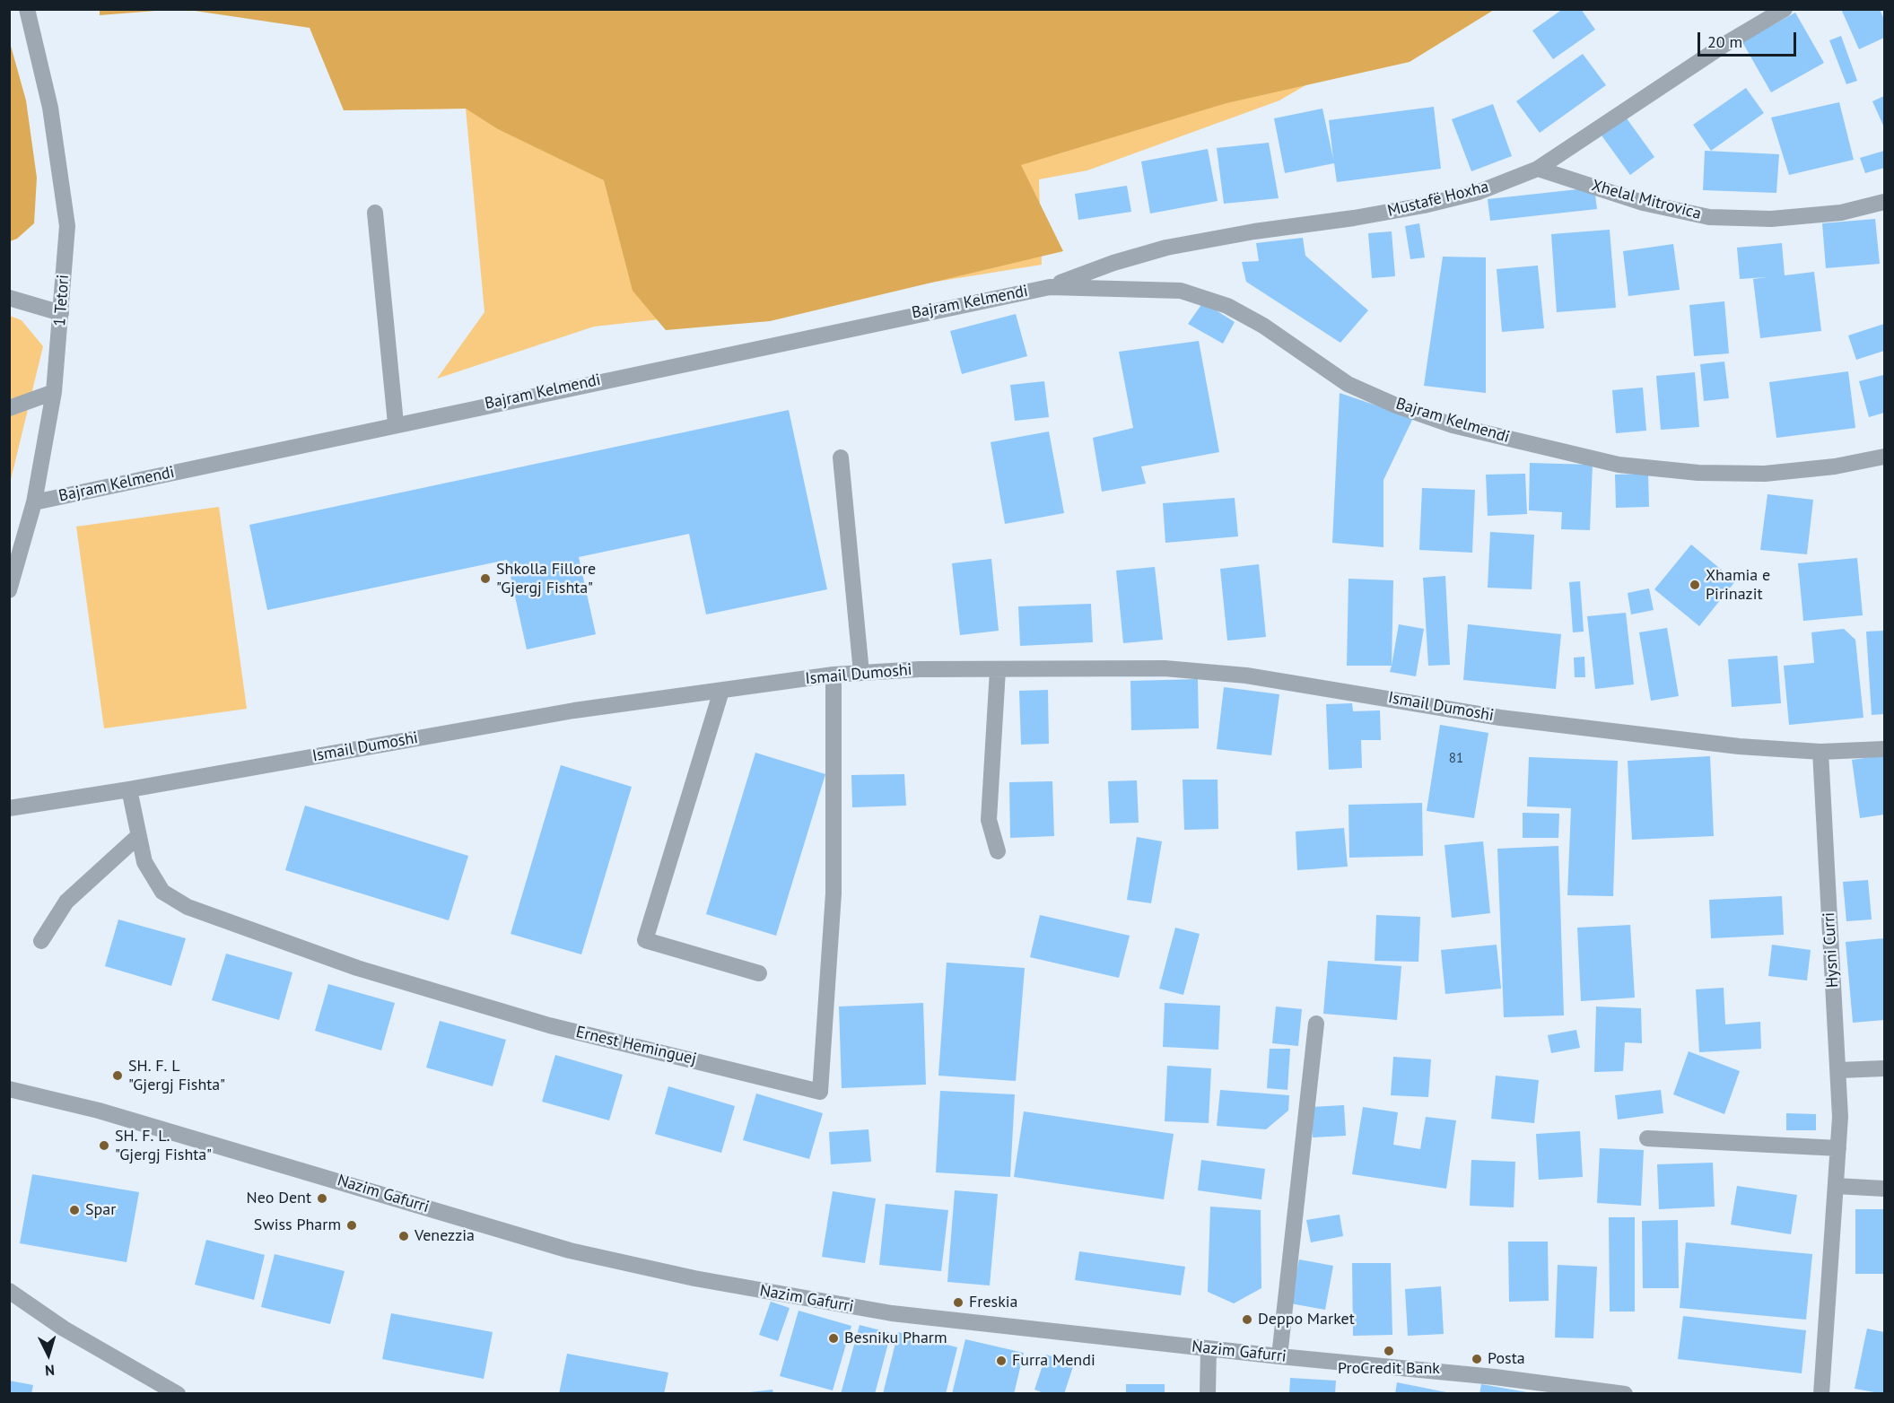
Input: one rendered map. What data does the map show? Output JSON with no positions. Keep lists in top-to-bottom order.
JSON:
{
  "streets": {
    "street": [
      "Mustafë Hoxha",
      "Xhelal Mitrovica",
      "1 Tetori",
      "Bajram Kelmendi",
      "Ismail Dumoshi",
      "Hysni Curri",
      "Ernest Heminguej",
      "Nazim Gafurri"
    ]
  },
  "crossings": [
    ["Mustafë Hoxha", "Xhelal Mitrovica"],
    ["Mustafë Hoxha", "Bajram Kelmendi"],
    ["1 Tetori", "Bajram Kelmendi"],
    ["Ismail Dumoshi", "Hysni Curri"],
    ["Ismail Dumoshi", "Ernest Heminguej"]
  ],
  "places": [
    "Shkolla Fillore \"Gjergj Fishta\"",
    "Xhamia e Pirinazit",
    "SH. F. L \"Gjergj Fishta\"",
    "SH. F. L. \"Gjergj Fishta\"",
    "Neo Dent",
    "Spar",
    "Swiss Pharm",
    "Venezzia",
    "Freskia",
    "Deppo Market",
    "Besniku Pharm",
    "ProCredit Bank",
    "Posta",
    "Furra Mendi"
  ],
  "house_numbers": ["81"],
  "scale_bar": "20 m",
  "north": "bottom"
}
